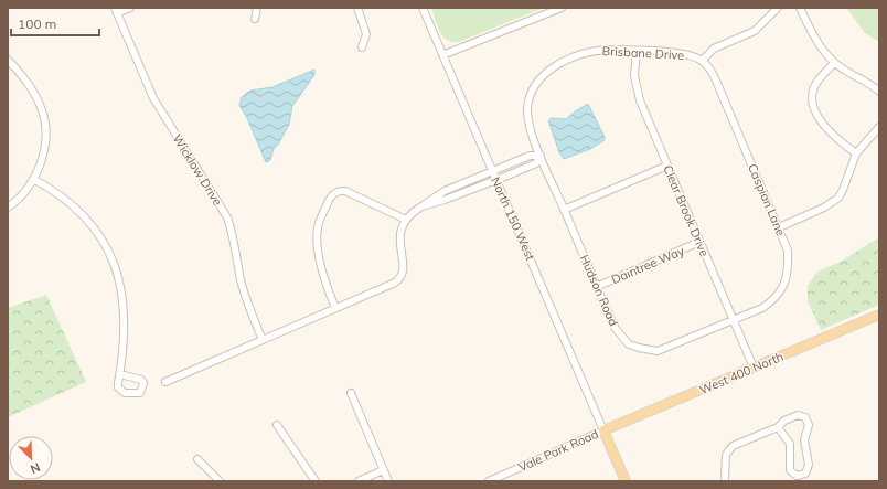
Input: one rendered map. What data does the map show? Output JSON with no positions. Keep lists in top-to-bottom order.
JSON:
{
  "streets": {
    "main road": ["West 400 North"],
    "street": [
      "Brisbane Drive",
      "Wicklow Drive",
      "Caspian Lane",
      "Clear Brook Drive",
      "North 150 West",
      "Daintree Way",
      "Hudson Road",
      "Vale Park Road"
    ]
  },
  "crossings": [
    ["Brisbane Drive", "Caspian Lane"],
    ["Brisbane Drive", "Clear Brook Drive"],
    ["Brisbane Drive", "Hudson Road"],
    ["Caspian Lane", "Clear Brook Drive"],
    ["Caspian Lane", "Hudson Road"],
    ["Clear Brook Drive", "Daintree Way"],
    ["Clear Brook Drive", "Hudson Road"],
    ["Clear Brook Drive", "West 400 North"],
    ["North 150 West", "West 400 North"],
    ["North 150 West", "Vale Park Road"],
    ["Daintree Way", "Hudson Road"],
    ["West 400 North", "Vale Park Road"]
  ],
  "scale_bar": "100 m",
  "north": "bottom right"
}
